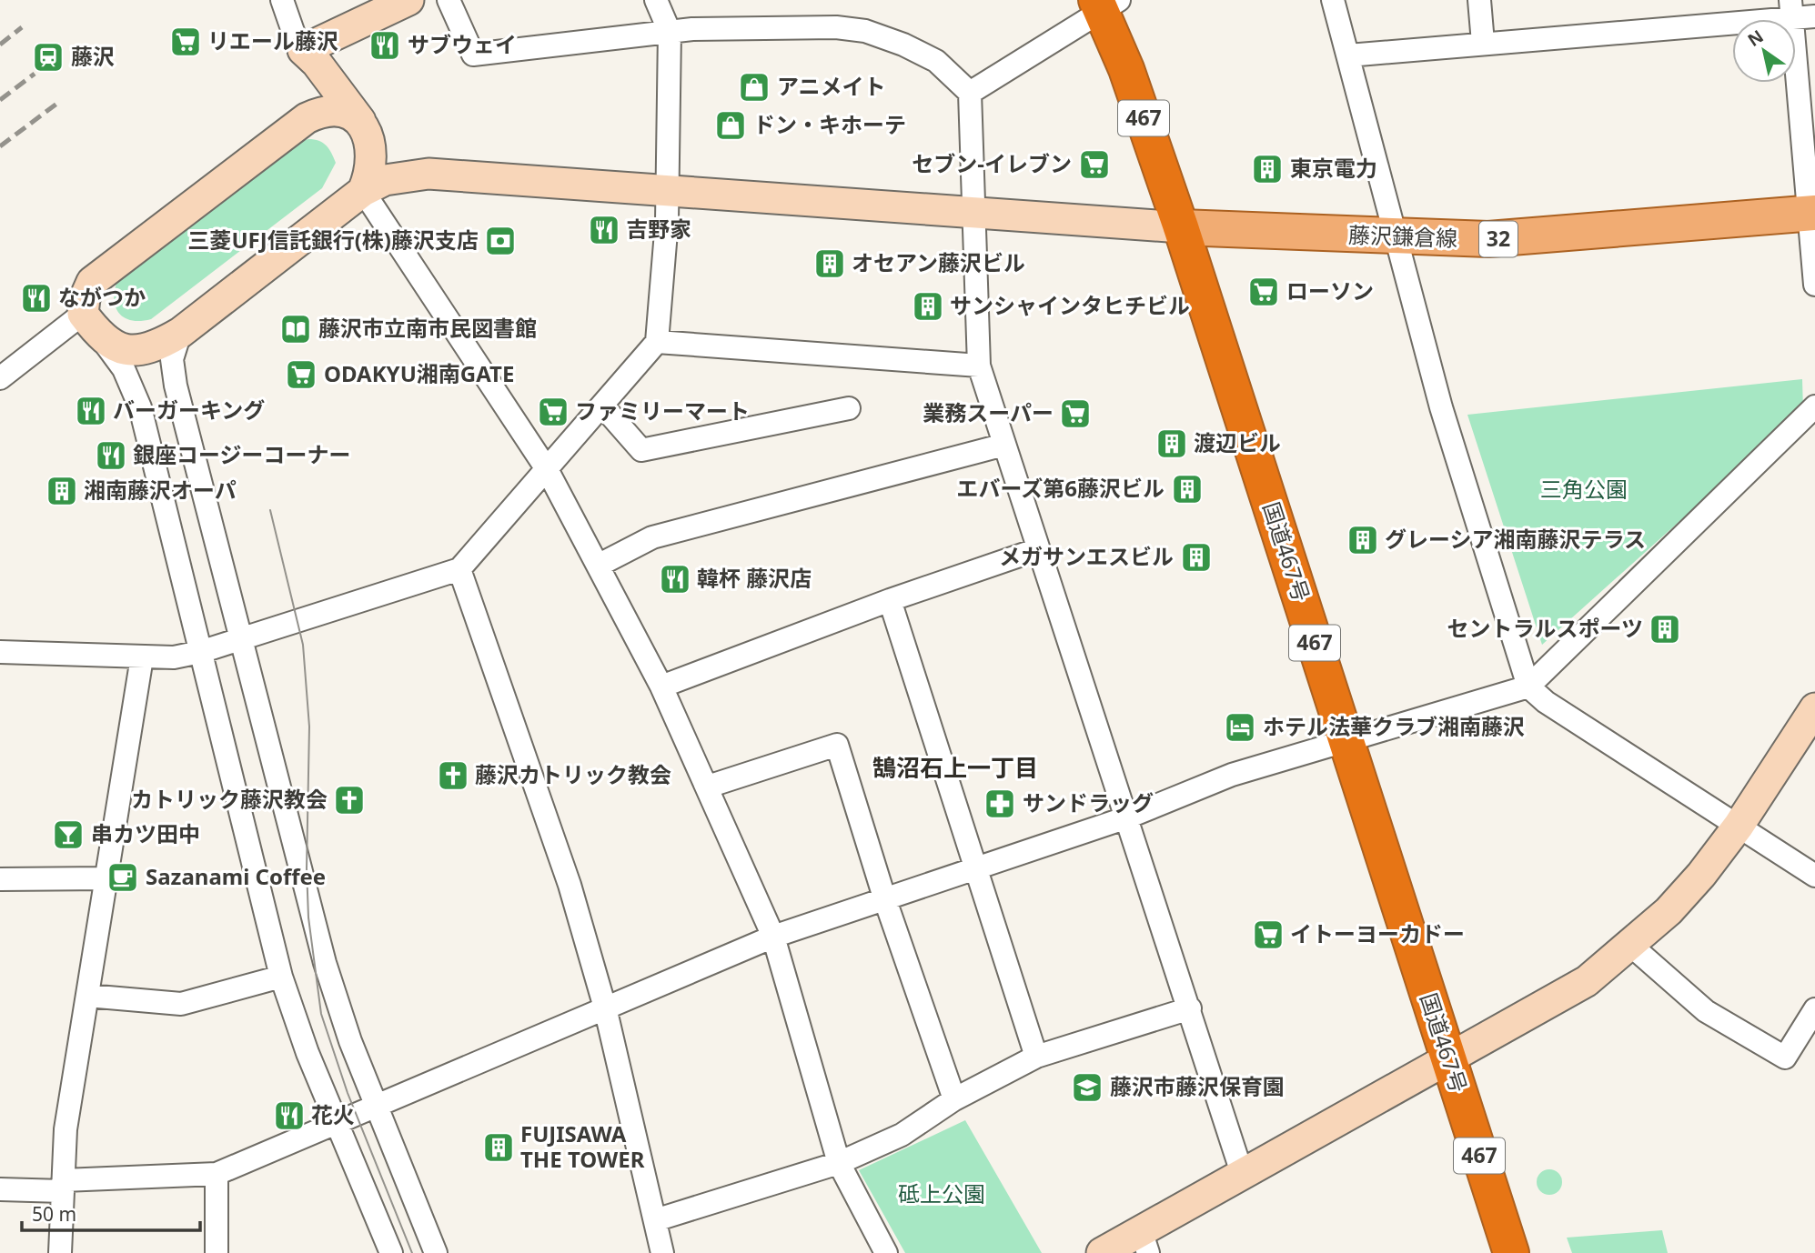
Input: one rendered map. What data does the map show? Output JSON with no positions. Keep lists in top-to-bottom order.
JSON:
{
  "streets": {
    "highway": ["467", "国道467号"],
    "main road": ["藤沢鎌倉線", "32"]
  },
  "crossings": [
    ["藤沢鎌倉線", "国道467号"]
  ],
  "districts": ["鵠沼石上一丁目"],
  "parks": ["三角公園", "砥上公園"],
  "places": {
    "supermarket": [
      "リエール藤沢",
      "セブン-イレブン",
      "ローソン",
      "ODAKYU湘南GATE",
      "ファミリーマート",
      "業務スーパー",
      "イトーヨーカドー"
    ],
    "restaurant": [
      "サブウェイ",
      "吉野家",
      "ながつか",
      "バーガーキング",
      "銀座コージーコーナー",
      "韓杯 藤沢店",
      "花火"
    ],
    "station": ["藤沢"],
    "shop": ["アニメイト", "ドン・キホーテ"],
    "building": [
      "東京電力",
      "オセアン藤沢ビル",
      "サンシャインタヒチビル",
      "渡辺ビル",
      "エバーズ第6藤沢ビル",
      "湘南藤沢オーパ",
      "グレーシア湘南藤沢テラス",
      "メガサンエスビル",
      "セントラルスポーツ",
      "FUJISAWA THE TOWER"
    ],
    "bank": ["三菱UFJ信託銀行(株)藤沢支店"],
    "library": ["藤沢市立南市民図書館"],
    "hotel": ["ホテル法華クラブ湘南藤沢"],
    "church": ["藤沢カトリック教会", "カトリック藤沢教会"],
    "pharmacy": ["サンドラッグ"],
    "bar": ["串カツ田中"],
    "cafe": ["Sazanami Coffee"],
    "school or university": ["藤沢市藤沢保育園"]
  },
  "scale_bar": "50 m",
  "north": "top left"
}
